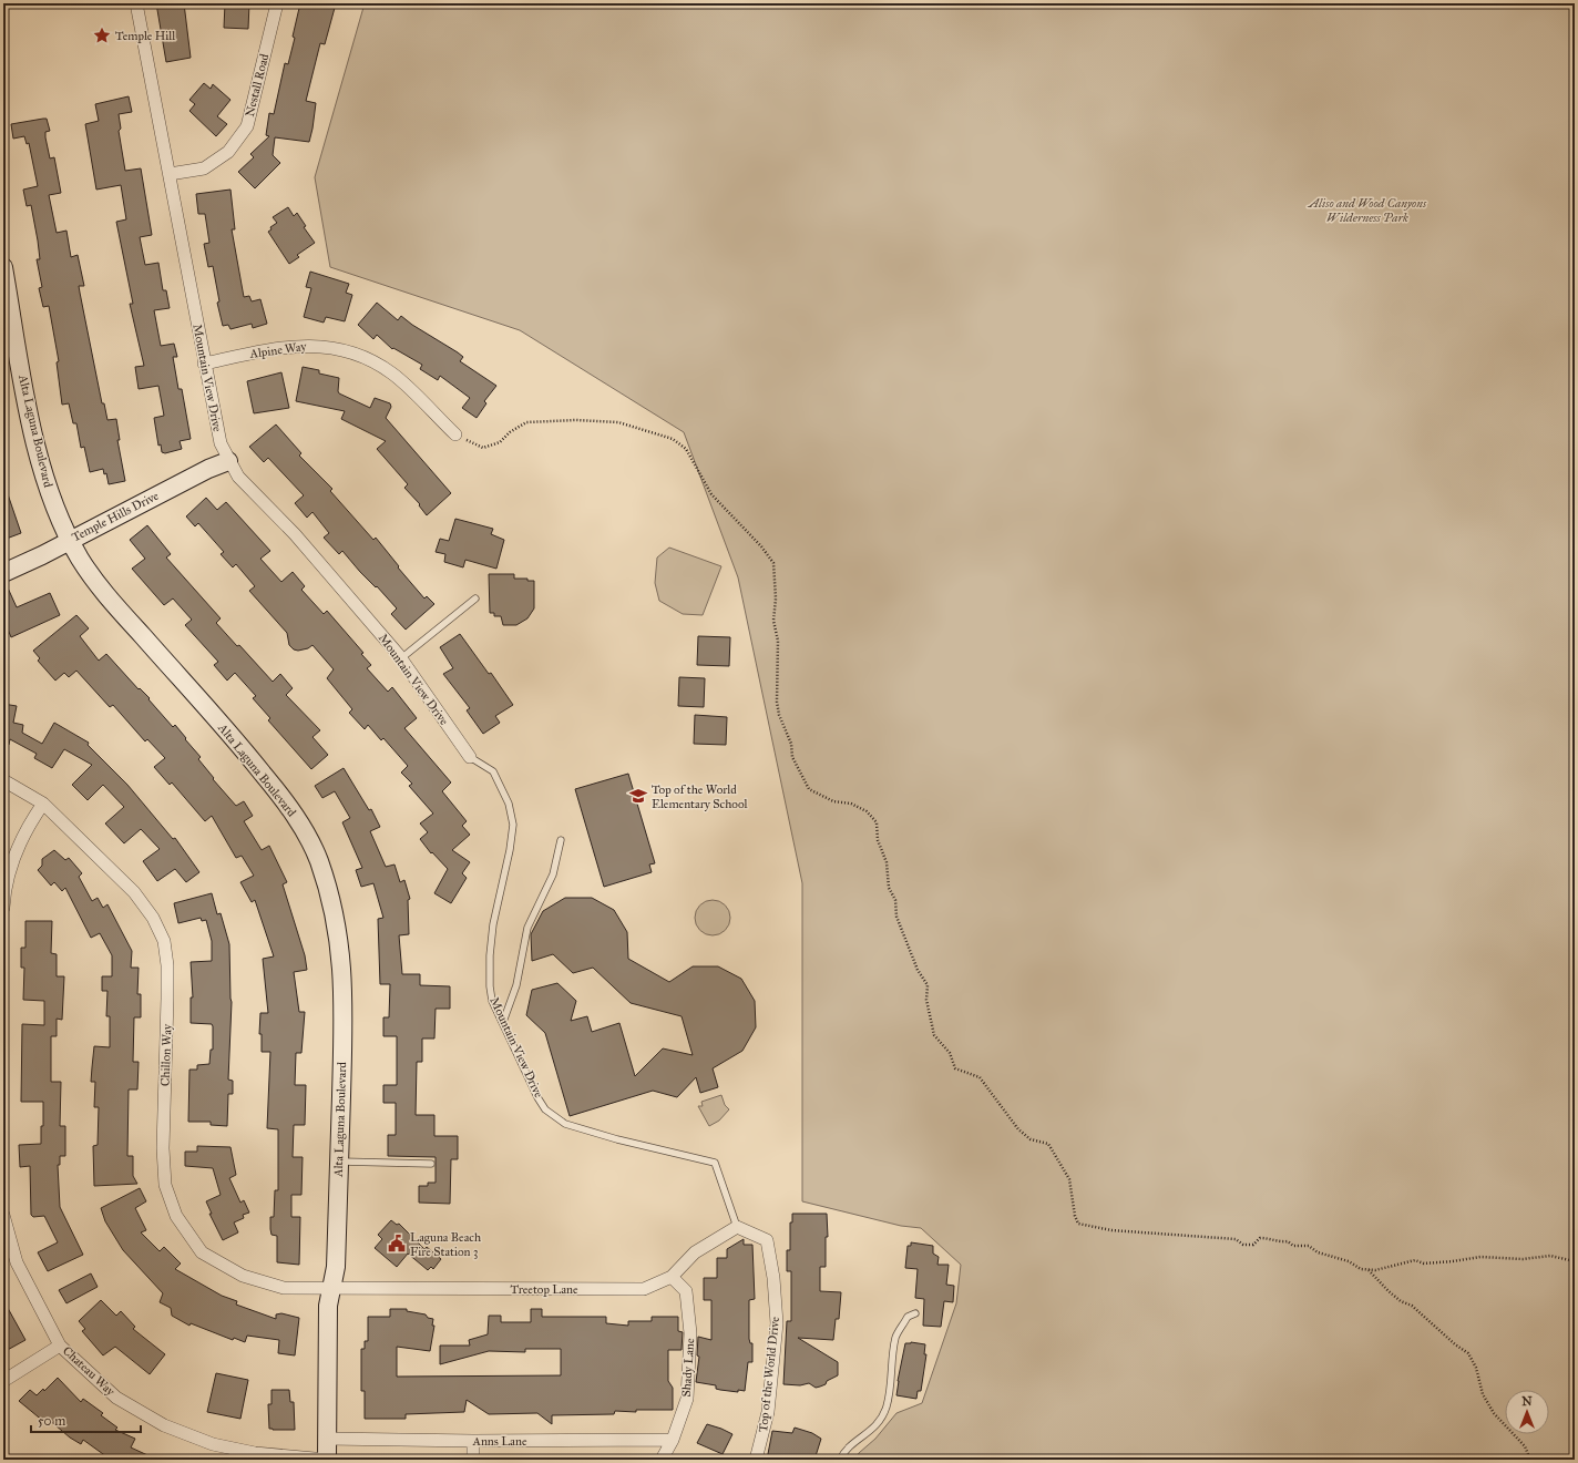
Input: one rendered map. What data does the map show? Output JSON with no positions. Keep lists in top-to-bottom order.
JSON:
{
  "streets": {
    "main road": ["Alta Laguna Boulevard", "Temple Hills Drive"],
    "street": [
      "Nestall Road",
      "Alpine Way",
      "Mountain View Drive",
      "Chillon Way",
      "Treetop Lane",
      "Shady Lane",
      "Chateau Way",
      "Top of the World Drive",
      "Anns Lane"
    ]
  },
  "crossings": [
    ["Nestall Road", "Mountain View Drive"],
    ["Alpine Way", "Mountain View Drive"],
    ["Mountain View Drive", "Temple Hills Drive"],
    ["Mountain View Drive", "Treetop Lane"],
    ["Mountain View Drive", "Top of the World Drive"],
    ["Alta Laguna Boulevard", "Temple Hills Drive"],
    ["Alta Laguna Boulevard", "Chillon Way"],
    ["Alta Laguna Boulevard", "Treetop Lane"],
    ["Alta Laguna Boulevard", "Chateau Way"],
    ["Alta Laguna Boulevard", "Anns Lane"],
    ["Chillon Way", "Treetop Lane"],
    ["Treetop Lane", "Shady Lane"],
    ["Treetop Lane", "Top of the World Drive"],
    ["Shady Lane", "Anns Lane"]
  ],
  "parks": ["Aliso and Wood Canyons Wilderness Park"],
  "places": {
    "place": ["Temple Hill"],
    "school or university": ["Top of the World Elementary School"],
    "public building": ["Laguna Beach Fire Station 3"]
  },
  "scale_bar": "50 m",
  "north": "top"
}
